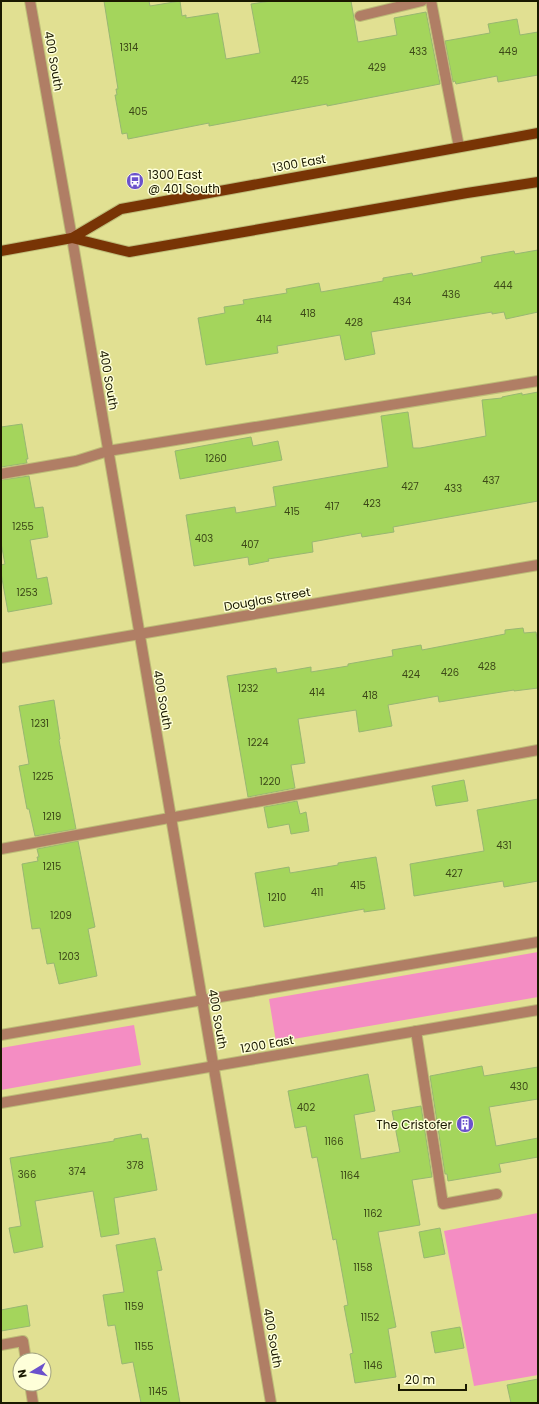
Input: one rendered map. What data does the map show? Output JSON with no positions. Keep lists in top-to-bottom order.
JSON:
{
  "streets": {
    "main road": ["1300 East"],
    "street": ["400 South", "Douglas Street", "1200 East"]
  },
  "crossings": [
    ["400 South", "1300 East"],
    ["400 South", "Douglas Street"],
    ["400 South", "1200 East"]
  ],
  "places": {
    "bus stop": ["1300 East @ 401 South"],
    "building": ["The Cristofer"]
  },
  "house_numbers": [
    "1314",
    "433",
    "449",
    "429",
    "425",
    "405",
    "444",
    "436",
    "434",
    "418",
    "414",
    "428",
    "1260",
    "437",
    "427",
    "433",
    "423",
    "417",
    "415",
    "1255",
    "403",
    "407",
    "1253",
    "428",
    "426",
    "424",
    "1232",
    "414",
    "418",
    "1231",
    "1224",
    "1225",
    "1220",
    "1219",
    "431",
    "1215",
    "427",
    "415",
    "411",
    "1210",
    "1209",
    "1203",
    "430",
    "402",
    "1166",
    "378",
    "374",
    "366",
    "1164",
    "1162",
    "1158",
    "1159",
    "1152",
    "1155",
    "1146",
    "1145"
  ],
  "scale_bar": "20 m",
  "north": "left"
}
